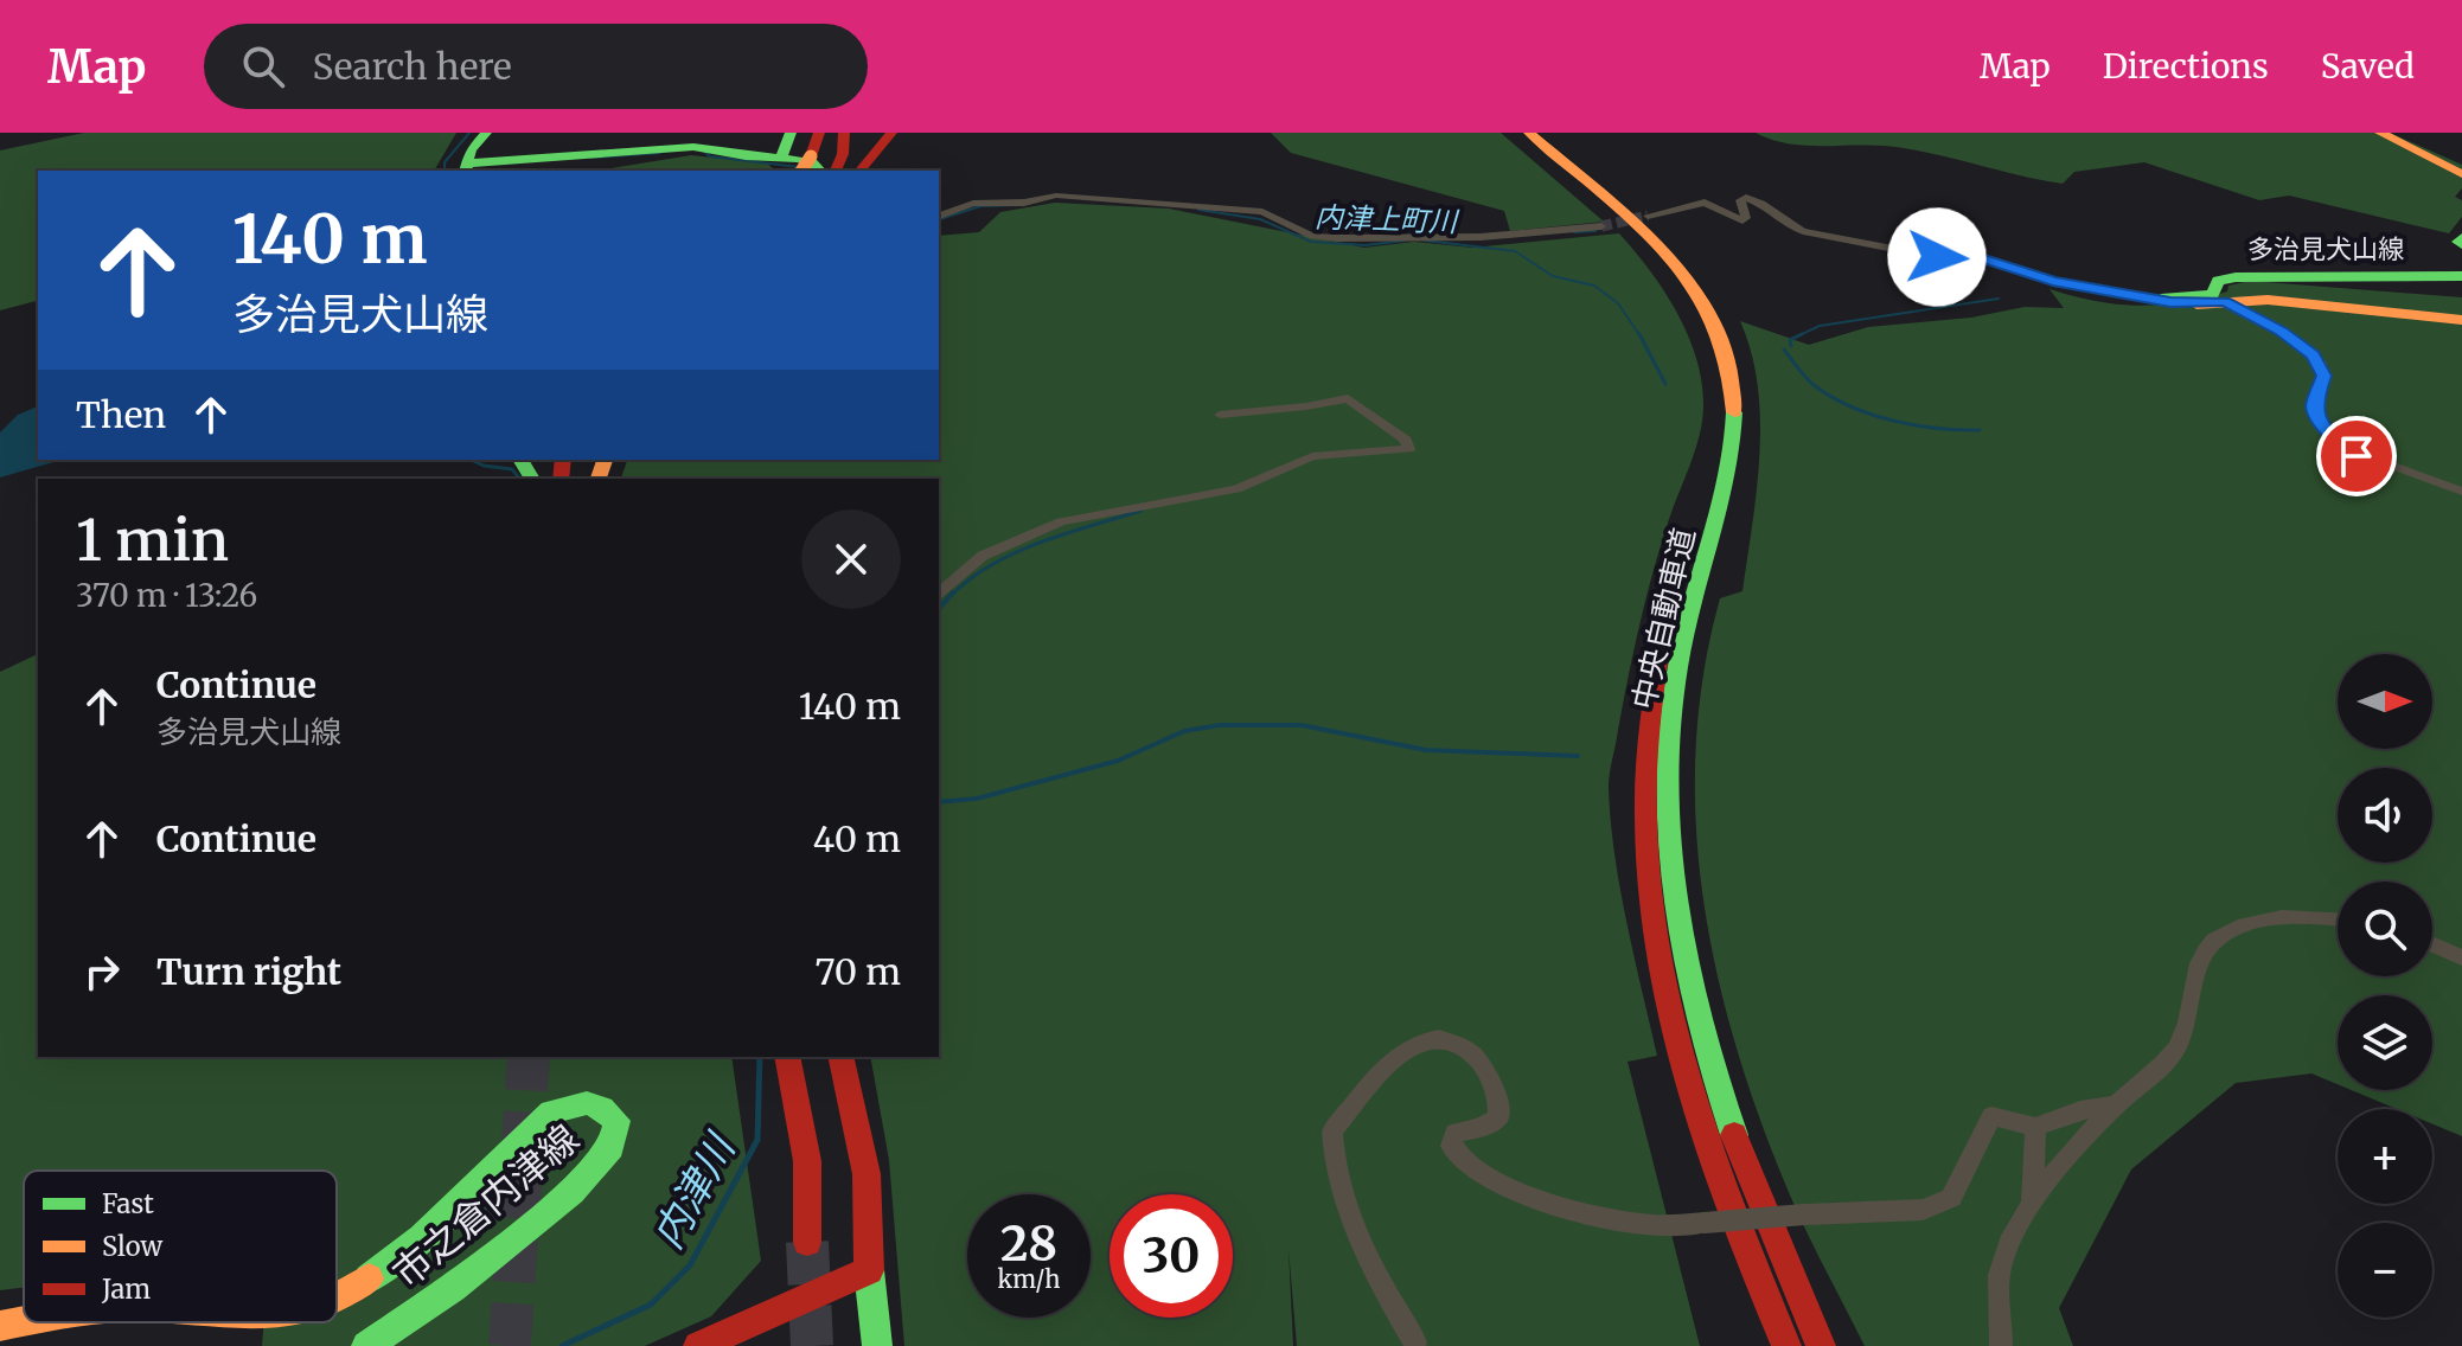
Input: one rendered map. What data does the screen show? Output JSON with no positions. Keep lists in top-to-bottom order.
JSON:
{
  "streets": {
    "main road": ["多治見犬山線", "中央自動車道", "市之倉内津線"]
  },
  "water": ["内津上町川", "内津川"],
  "legend": ["Fast", "Slow", "Jam"],
  "north": "right",
  "page": {
    "header": "Map",
    "search": "Search here",
    "nav": ["Map", "Directions", "Saved"],
    "turn": ["140 m", "多治見犬山線"],
    "then": "Then",
    "heading": ["1 min", "370 m · 13:26"],
    "list": [
      {
        "name": "Continue",
        "note": "多治見犬山線",
        "value": "140 m"
      },
      {
        "name": "Continue",
        "value": "40 m"
      },
      {
        "name": "Turn right",
        "value": "70 m"
      }
    ],
    "map_buttons": ["+", "−"],
    "speed": "28 km/h",
    "limit": "30"
  }
}
